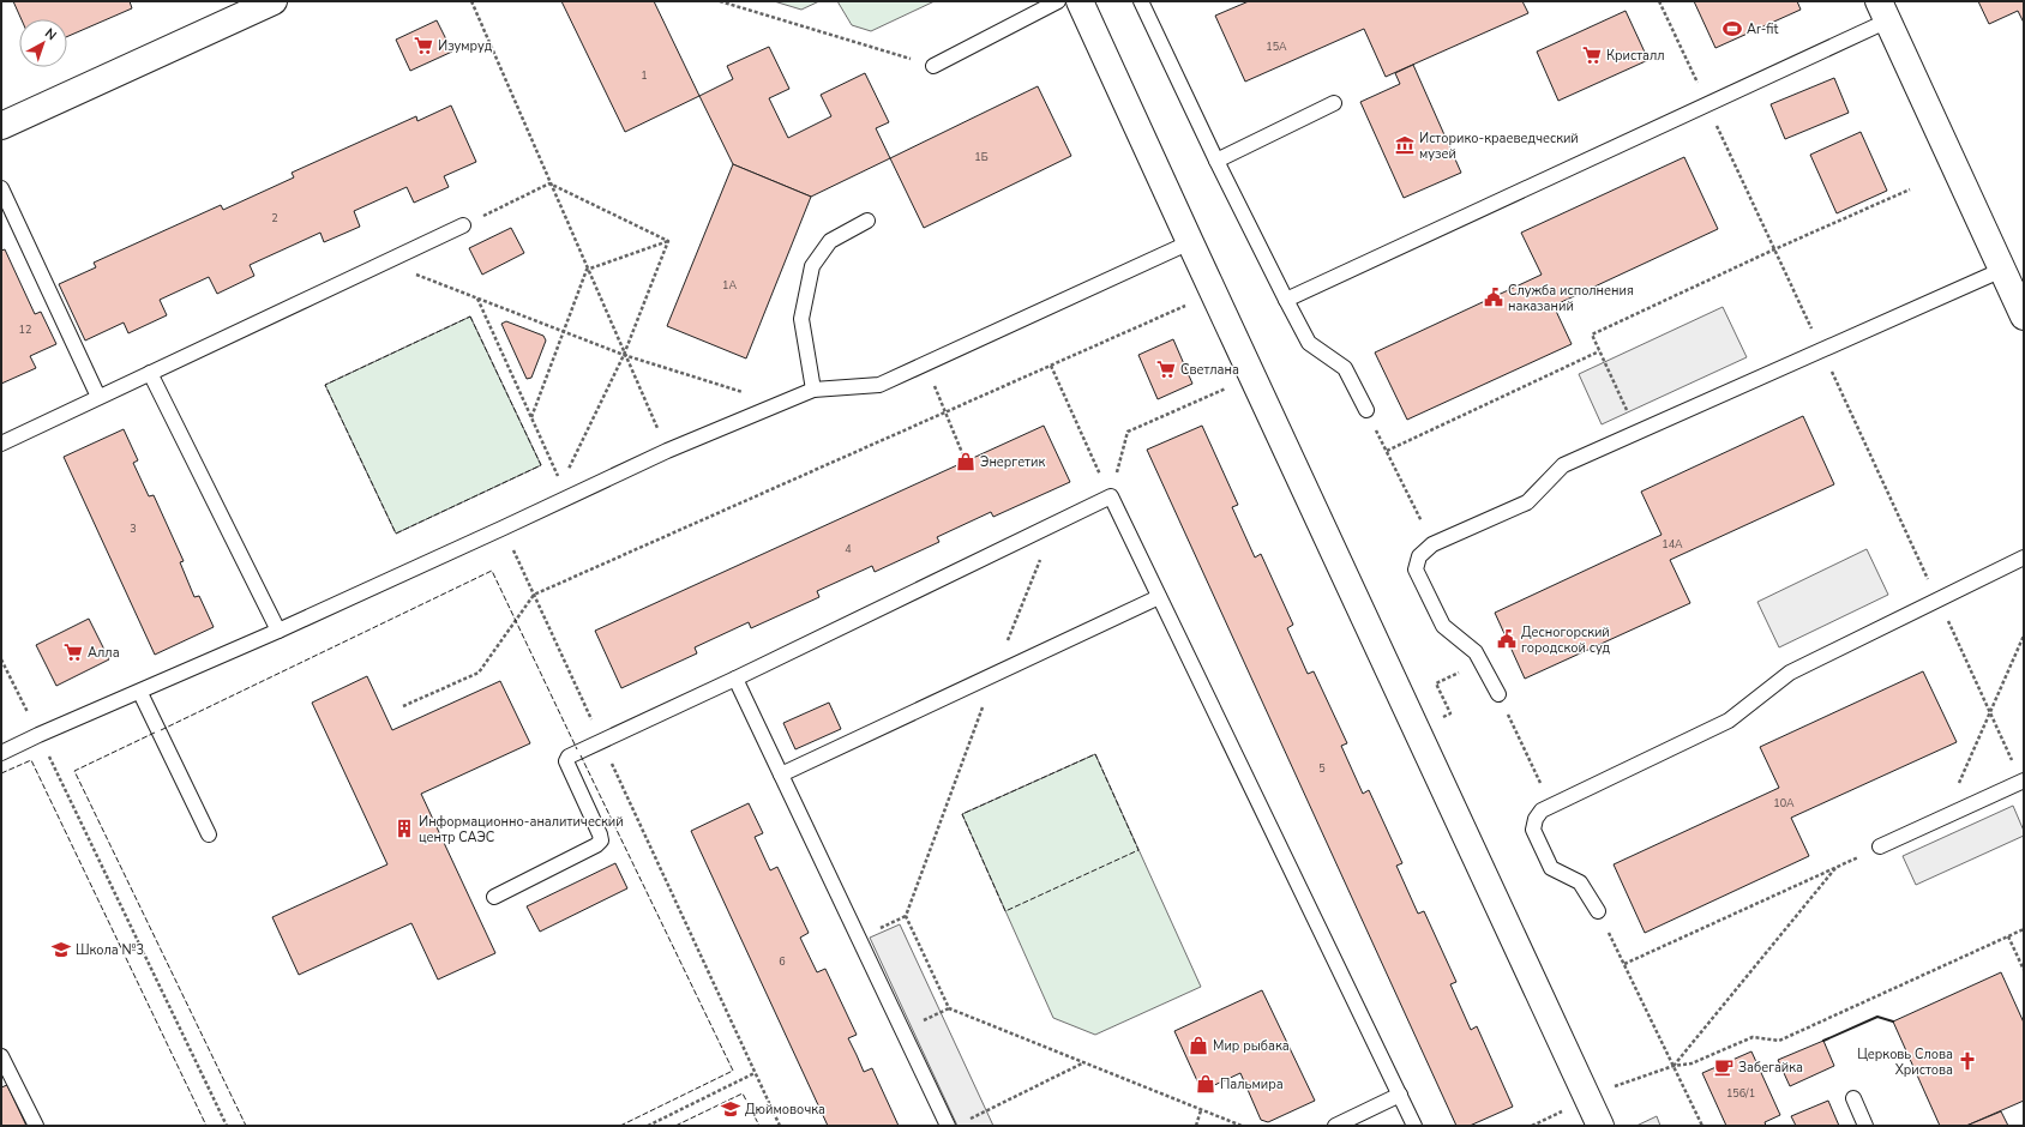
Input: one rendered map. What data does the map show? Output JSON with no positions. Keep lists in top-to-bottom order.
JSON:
{
  "places": {
    "sports": ["Ar-fit"],
    "supermarket": [
      "Изумруд",
      "Кристалл",
      "Светлана",
      "Алла"
    ],
    "museum": ["Историко-краеведческий музей"],
    "public building": ["Служба исполнения наказаний", "Десногорский городской суд"],
    "shop": ["Энергетик", "Мир рыбака", "Пальмира"],
    "building": ["Информационно-аналитический центр САЭС"],
    "school or university": ["Школа №3", "Дюймовочка"],
    "church": ["Церковь Слова Христова"],
    "cafe": ["Забегайка"]
  },
  "house_numbers": [
    "15А",
    "1",
    "1Б",
    "2",
    "1А",
    "12",
    "3",
    "14А",
    "4",
    "5",
    "10А",
    "6",
    "156/1"
  ],
  "north": "top right"
}
